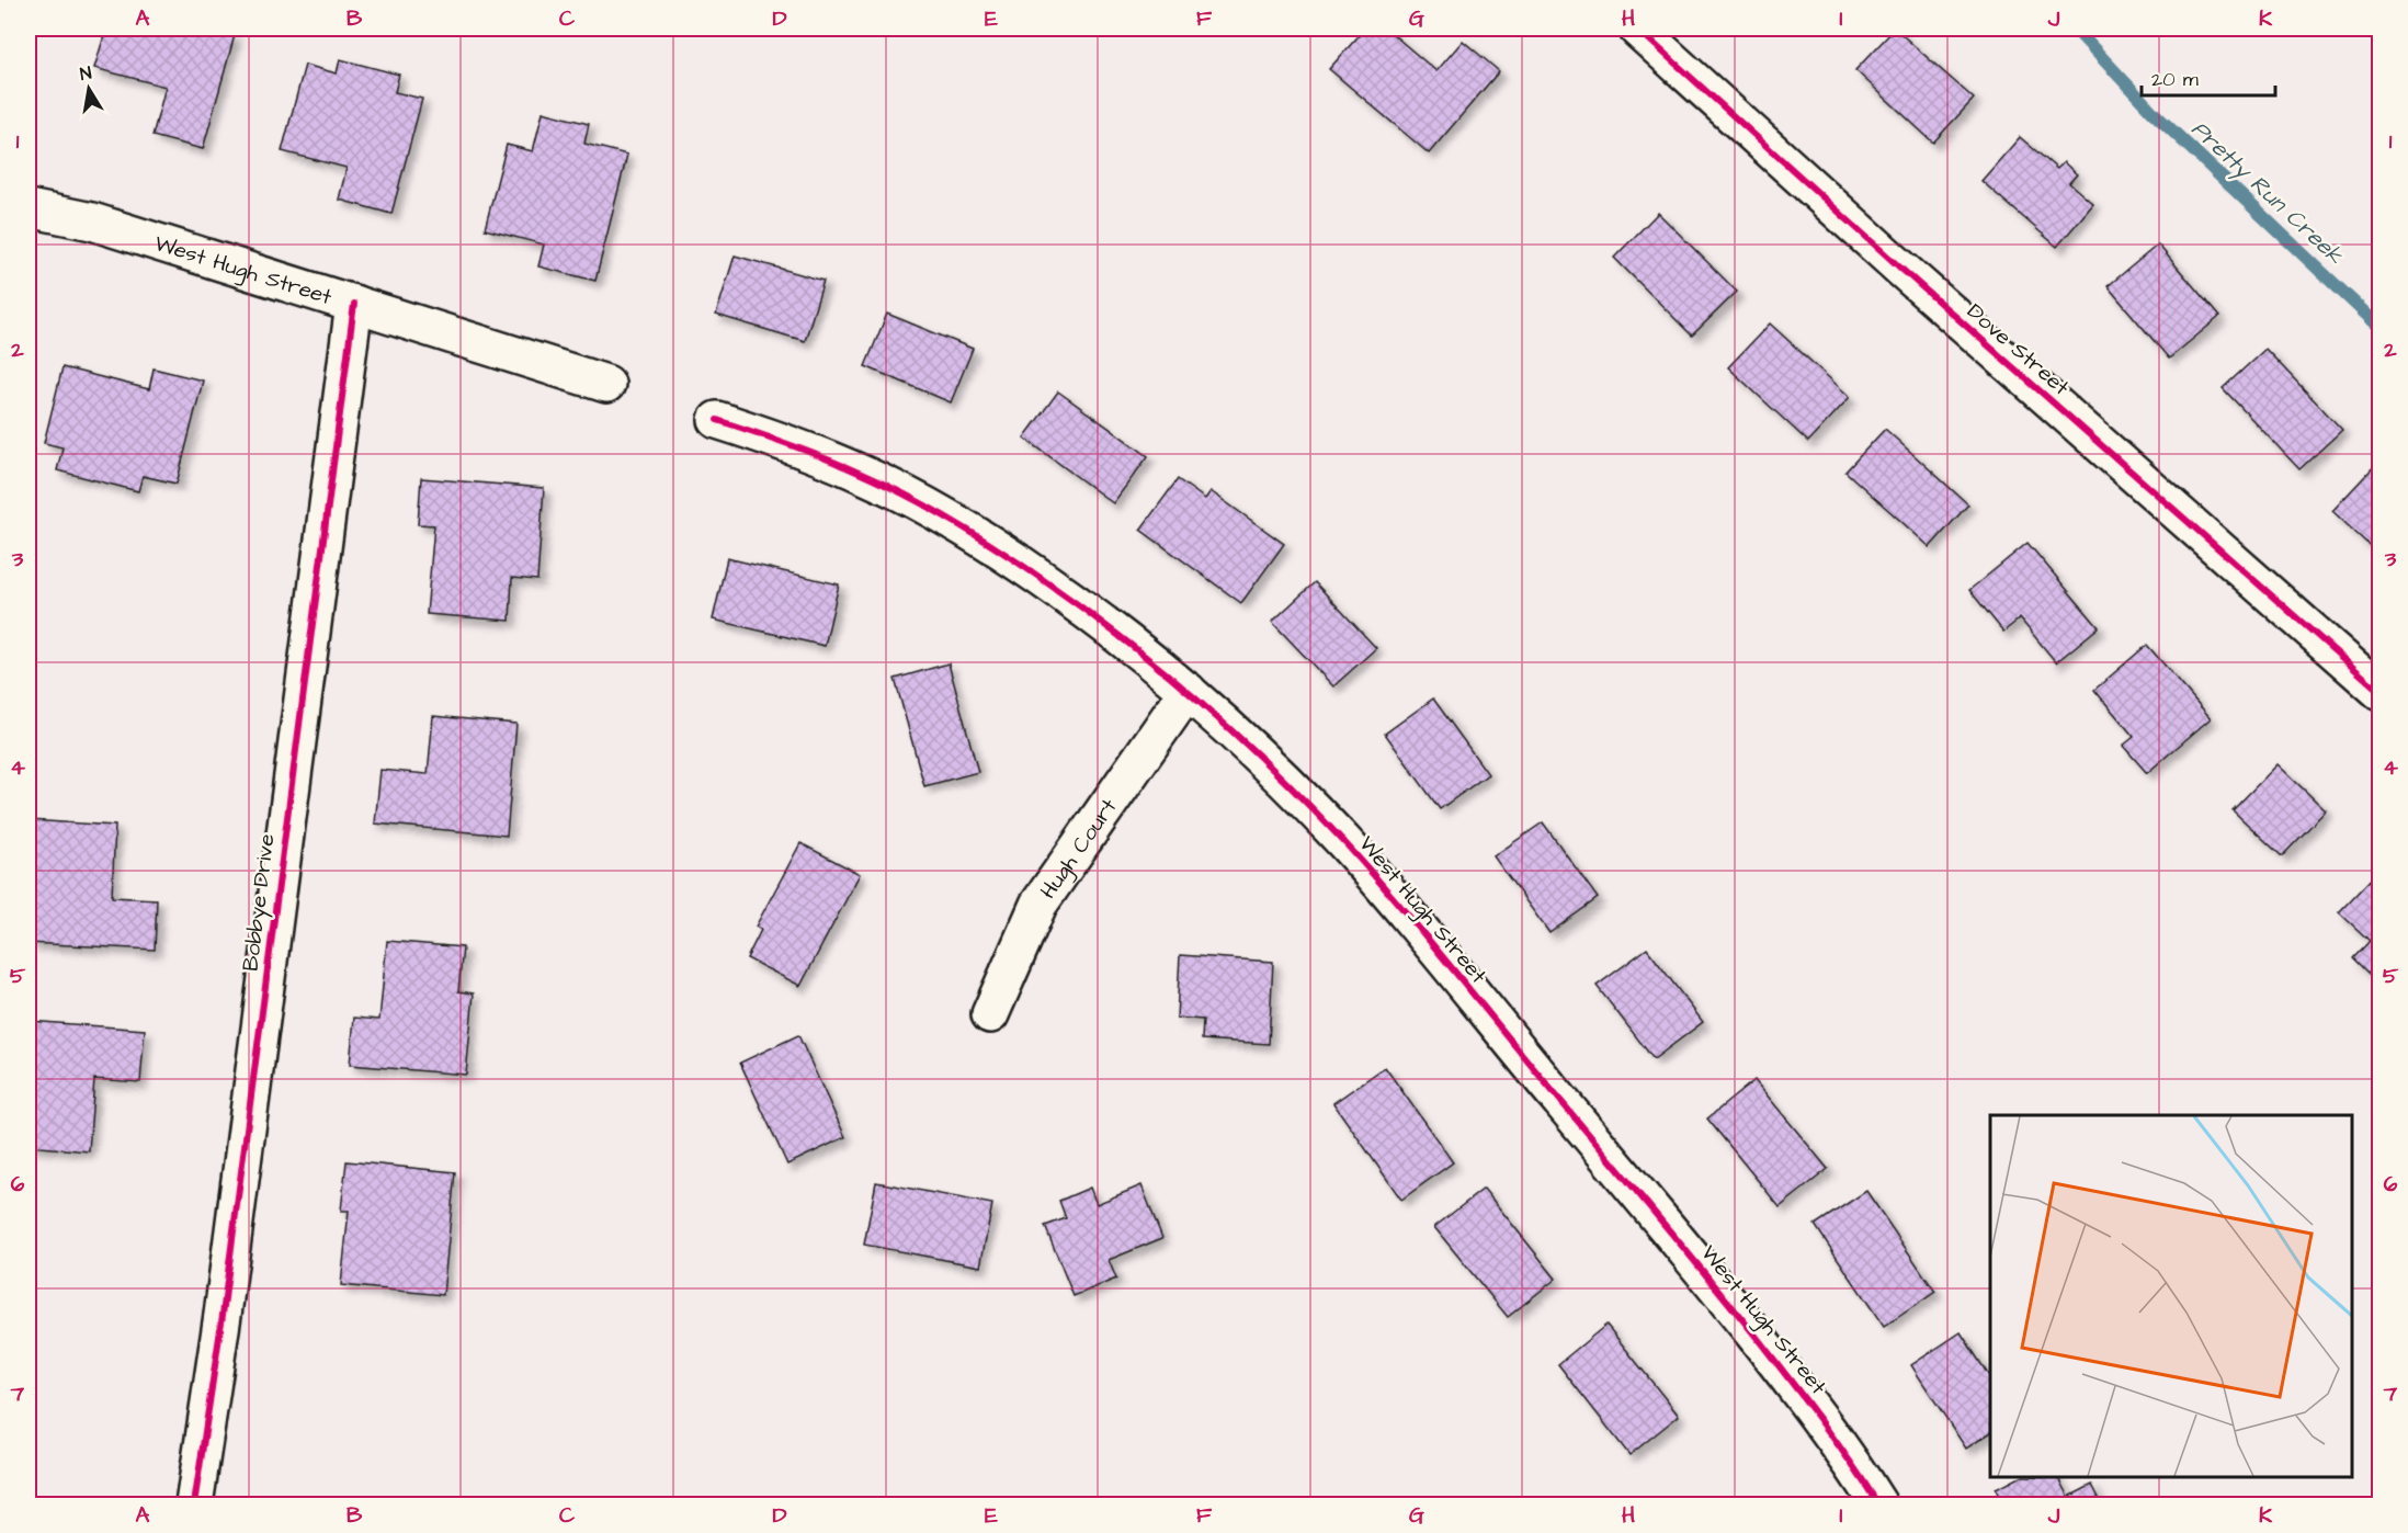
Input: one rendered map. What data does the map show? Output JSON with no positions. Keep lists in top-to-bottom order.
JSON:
{
  "streets": {
    "street": [
      "West Hugh Street",
      "Dove Street",
      "Hugh Court",
      "Bobbye Drive"
    ]
  },
  "crossings": [
    ["West Hugh Street", "Hugh Court"],
    ["West Hugh Street", "Bobbye Drive"]
  ],
  "water": ["Pretty Run Creek"],
  "scale_bar": "20 m",
  "north": "top",
  "grid": {
    "columns": [
      "A",
      "B",
      "C",
      "D",
      "E",
      "F",
      "G",
      "H",
      "I",
      "J",
      "K"
    ],
    "rows": [
      "1",
      "2",
      "3",
      "4",
      "5",
      "6",
      "7"
    ]
  }
}
